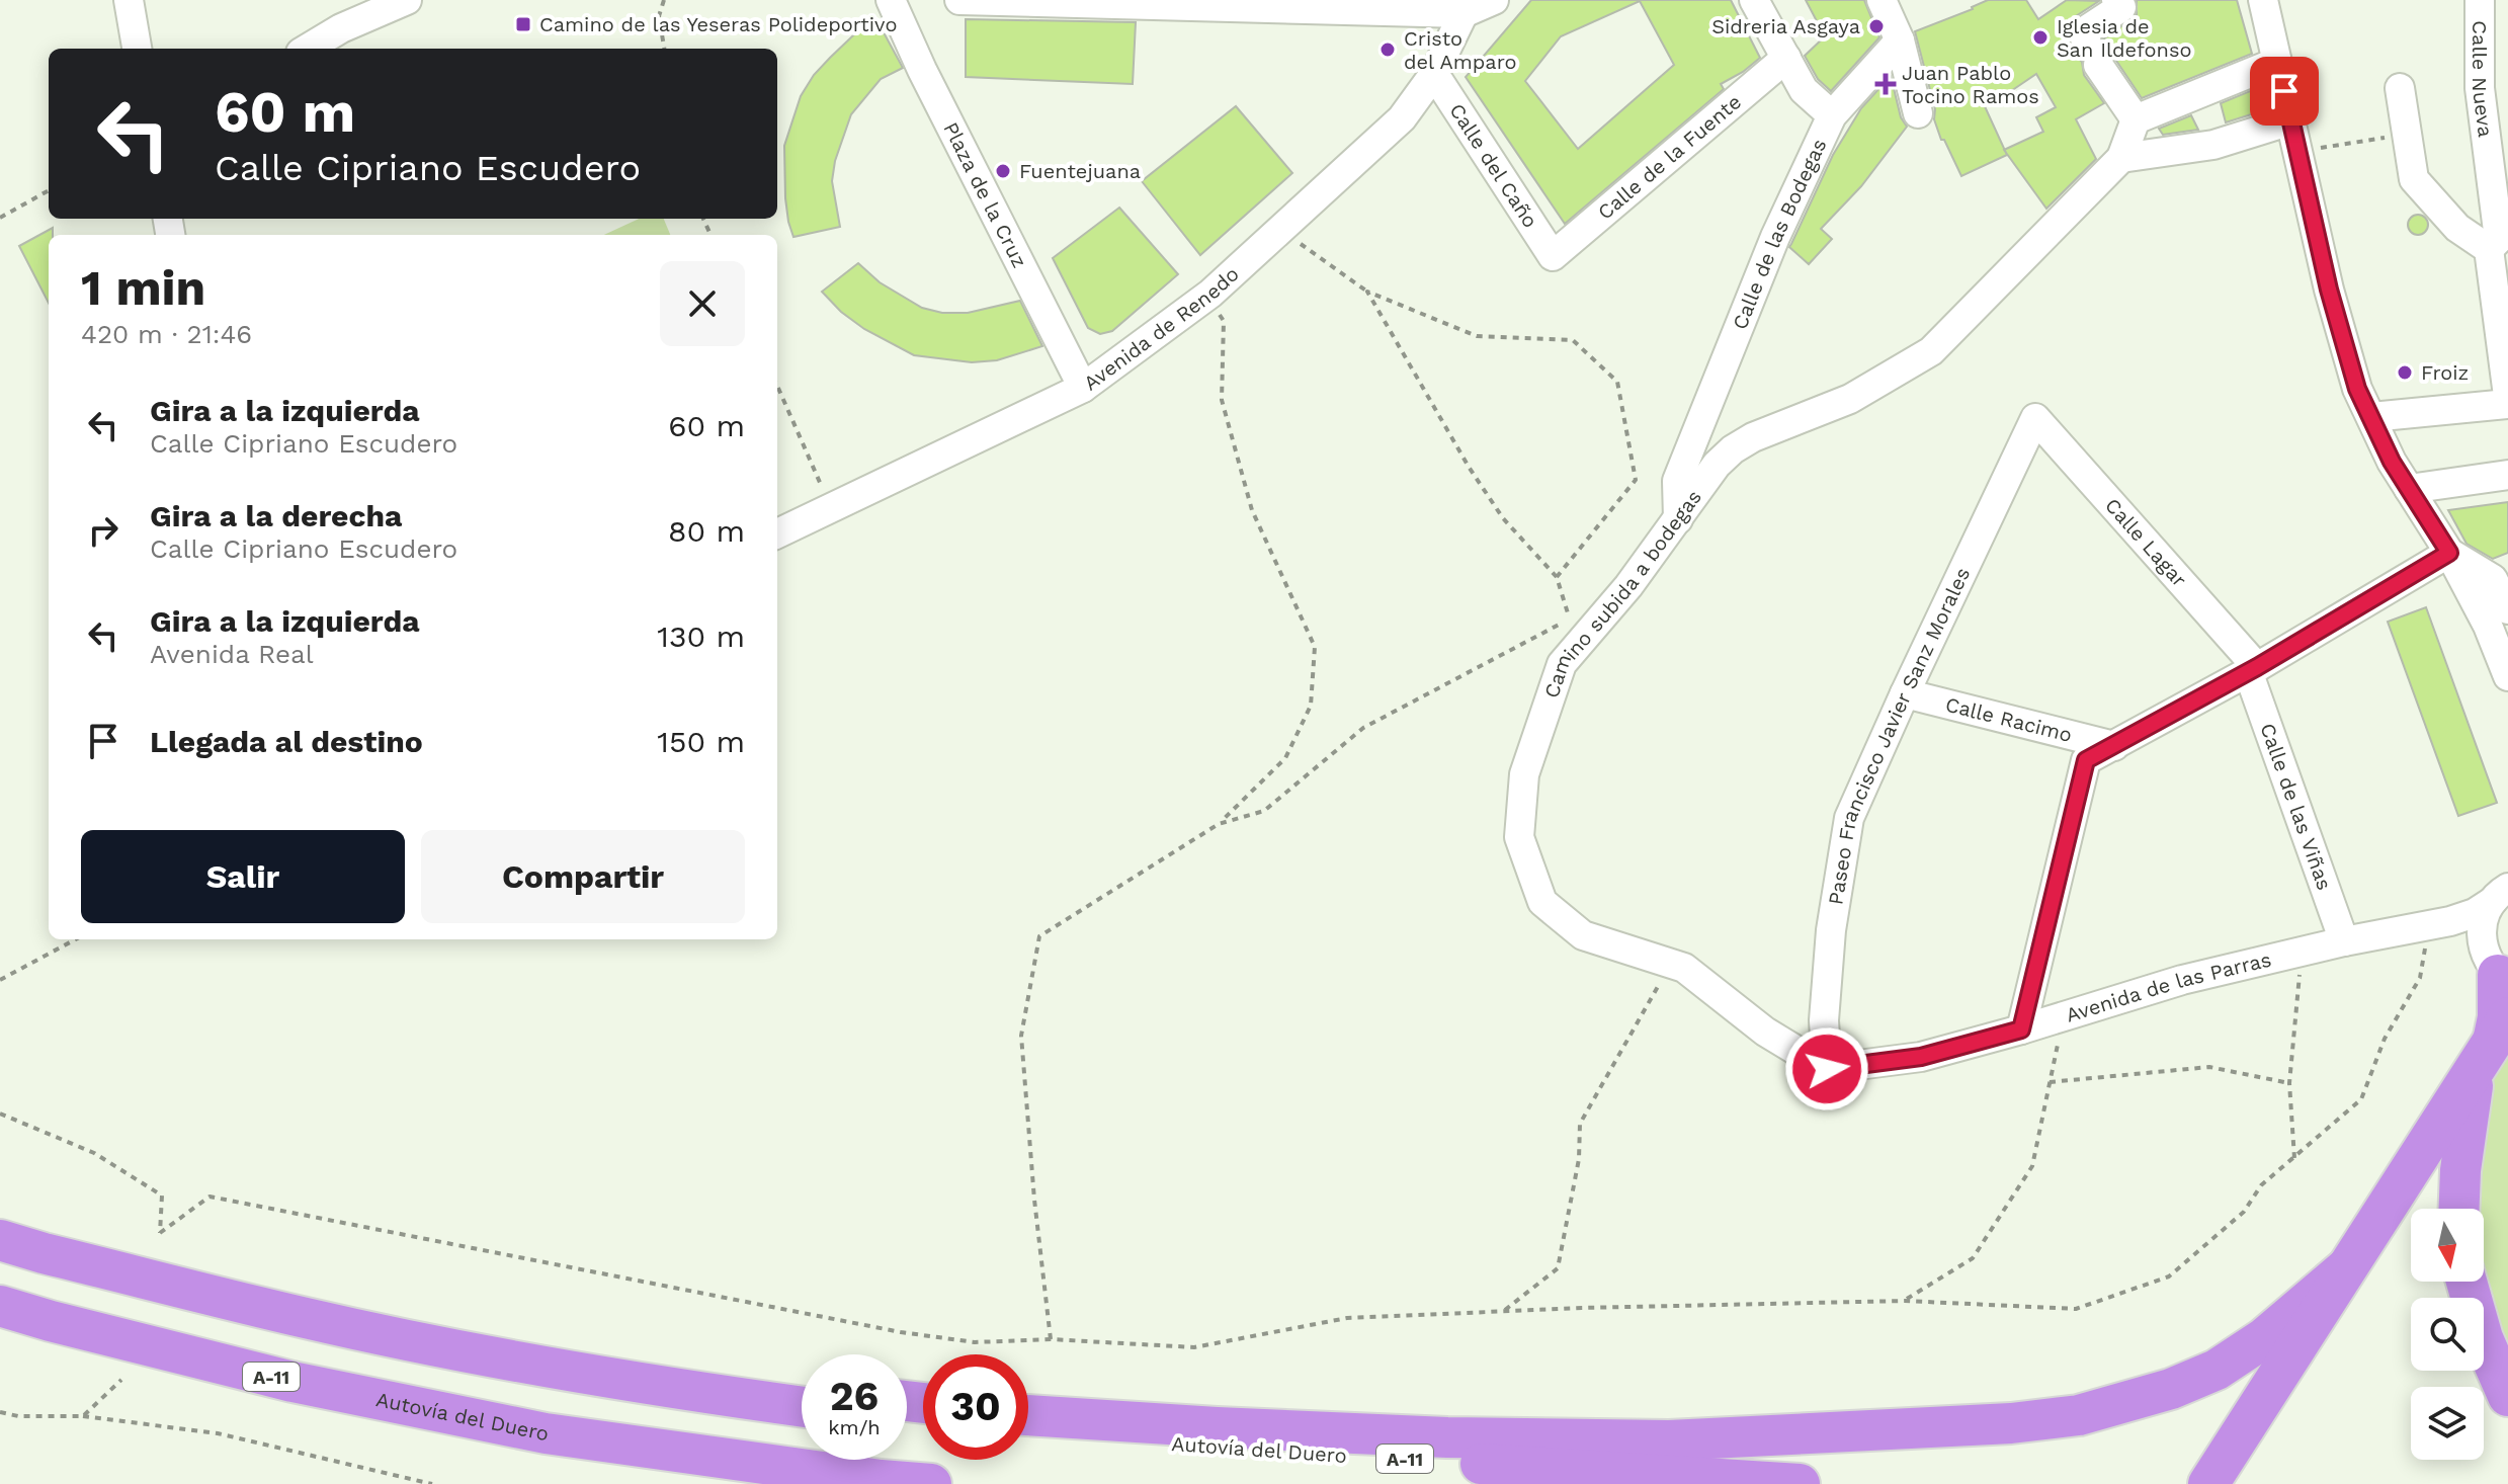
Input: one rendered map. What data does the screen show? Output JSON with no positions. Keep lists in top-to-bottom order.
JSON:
{
  "streets": {
    "highway": ["A-11", "Autovía del Duero"],
    "street": [
      "Calle Nueva",
      "Calle de la Fuente",
      "Calle del Caño",
      "Plaza de la Cruz",
      "Calle de las Bodegas",
      "Avenida de Renedo",
      "Calle Lagar",
      "Camino subida a bodegas",
      "Calle Racimo",
      "Paseo Francisco Javier Sanz Morales",
      "Calle de las Viñas",
      "Avenida de las Parras"
    ]
  },
  "crossings": [
    ["Calle de la Fuente", "Calle del Caño"],
    ["Calle del Caño", "Avenida de Renedo"],
    ["Plaza de la Cruz", "Avenida de Renedo"],
    ["Calle de las Bodegas", "Camino subida a bodegas"],
    ["Calle Lagar", "Paseo Francisco Javier Sanz Morales"],
    ["Calle Lagar", "Calle de las Viñas"],
    ["Camino subida a bodegas", "Paseo Francisco Javier Sanz Morales"],
    ["Camino subida a bodegas", "Avenida de las Parras"],
    ["Calle Racimo", "Paseo Francisco Javier Sanz Morales"],
    ["Paseo Francisco Javier Sanz Morales", "Avenida de las Parras"],
    ["Calle de las Viñas", "Avenida de las Parras"]
  ],
  "places": {
    "transit": ["Camino de las Yeseras Polideportivo"],
    "other": [
      "Sidreria Asgaya",
      "Iglesia de San Ildefonso",
      "Cristo del Amparo",
      "Fuentejuana",
      "Froiz"
    ],
    "health": ["Juan Pablo Tocino Ramos"]
  },
  "north": "bottom",
  "page": {
    "turn": ["60 m", "Calle Cipriano Escudero"],
    "heading": ["1 min", "420 m · 21:46"],
    "list": [
      {
        "name": "Gira a la izquierda",
        "note": "Calle Cipriano Escudero",
        "value": "60 m"
      },
      {
        "name": "Gira a la derecha",
        "note": "Calle Cipriano Escudero",
        "value": "80 m"
      },
      {
        "name": "Gira a la izquierda",
        "note": "Avenida Real",
        "value": "130 m"
      },
      {
        "name": "Llegada al destino",
        "value": "150 m"
      }
    ],
    "buttons": ["Salir", "Compartir"],
    "speed": "26 km/h",
    "limit": "30"
  }
}
